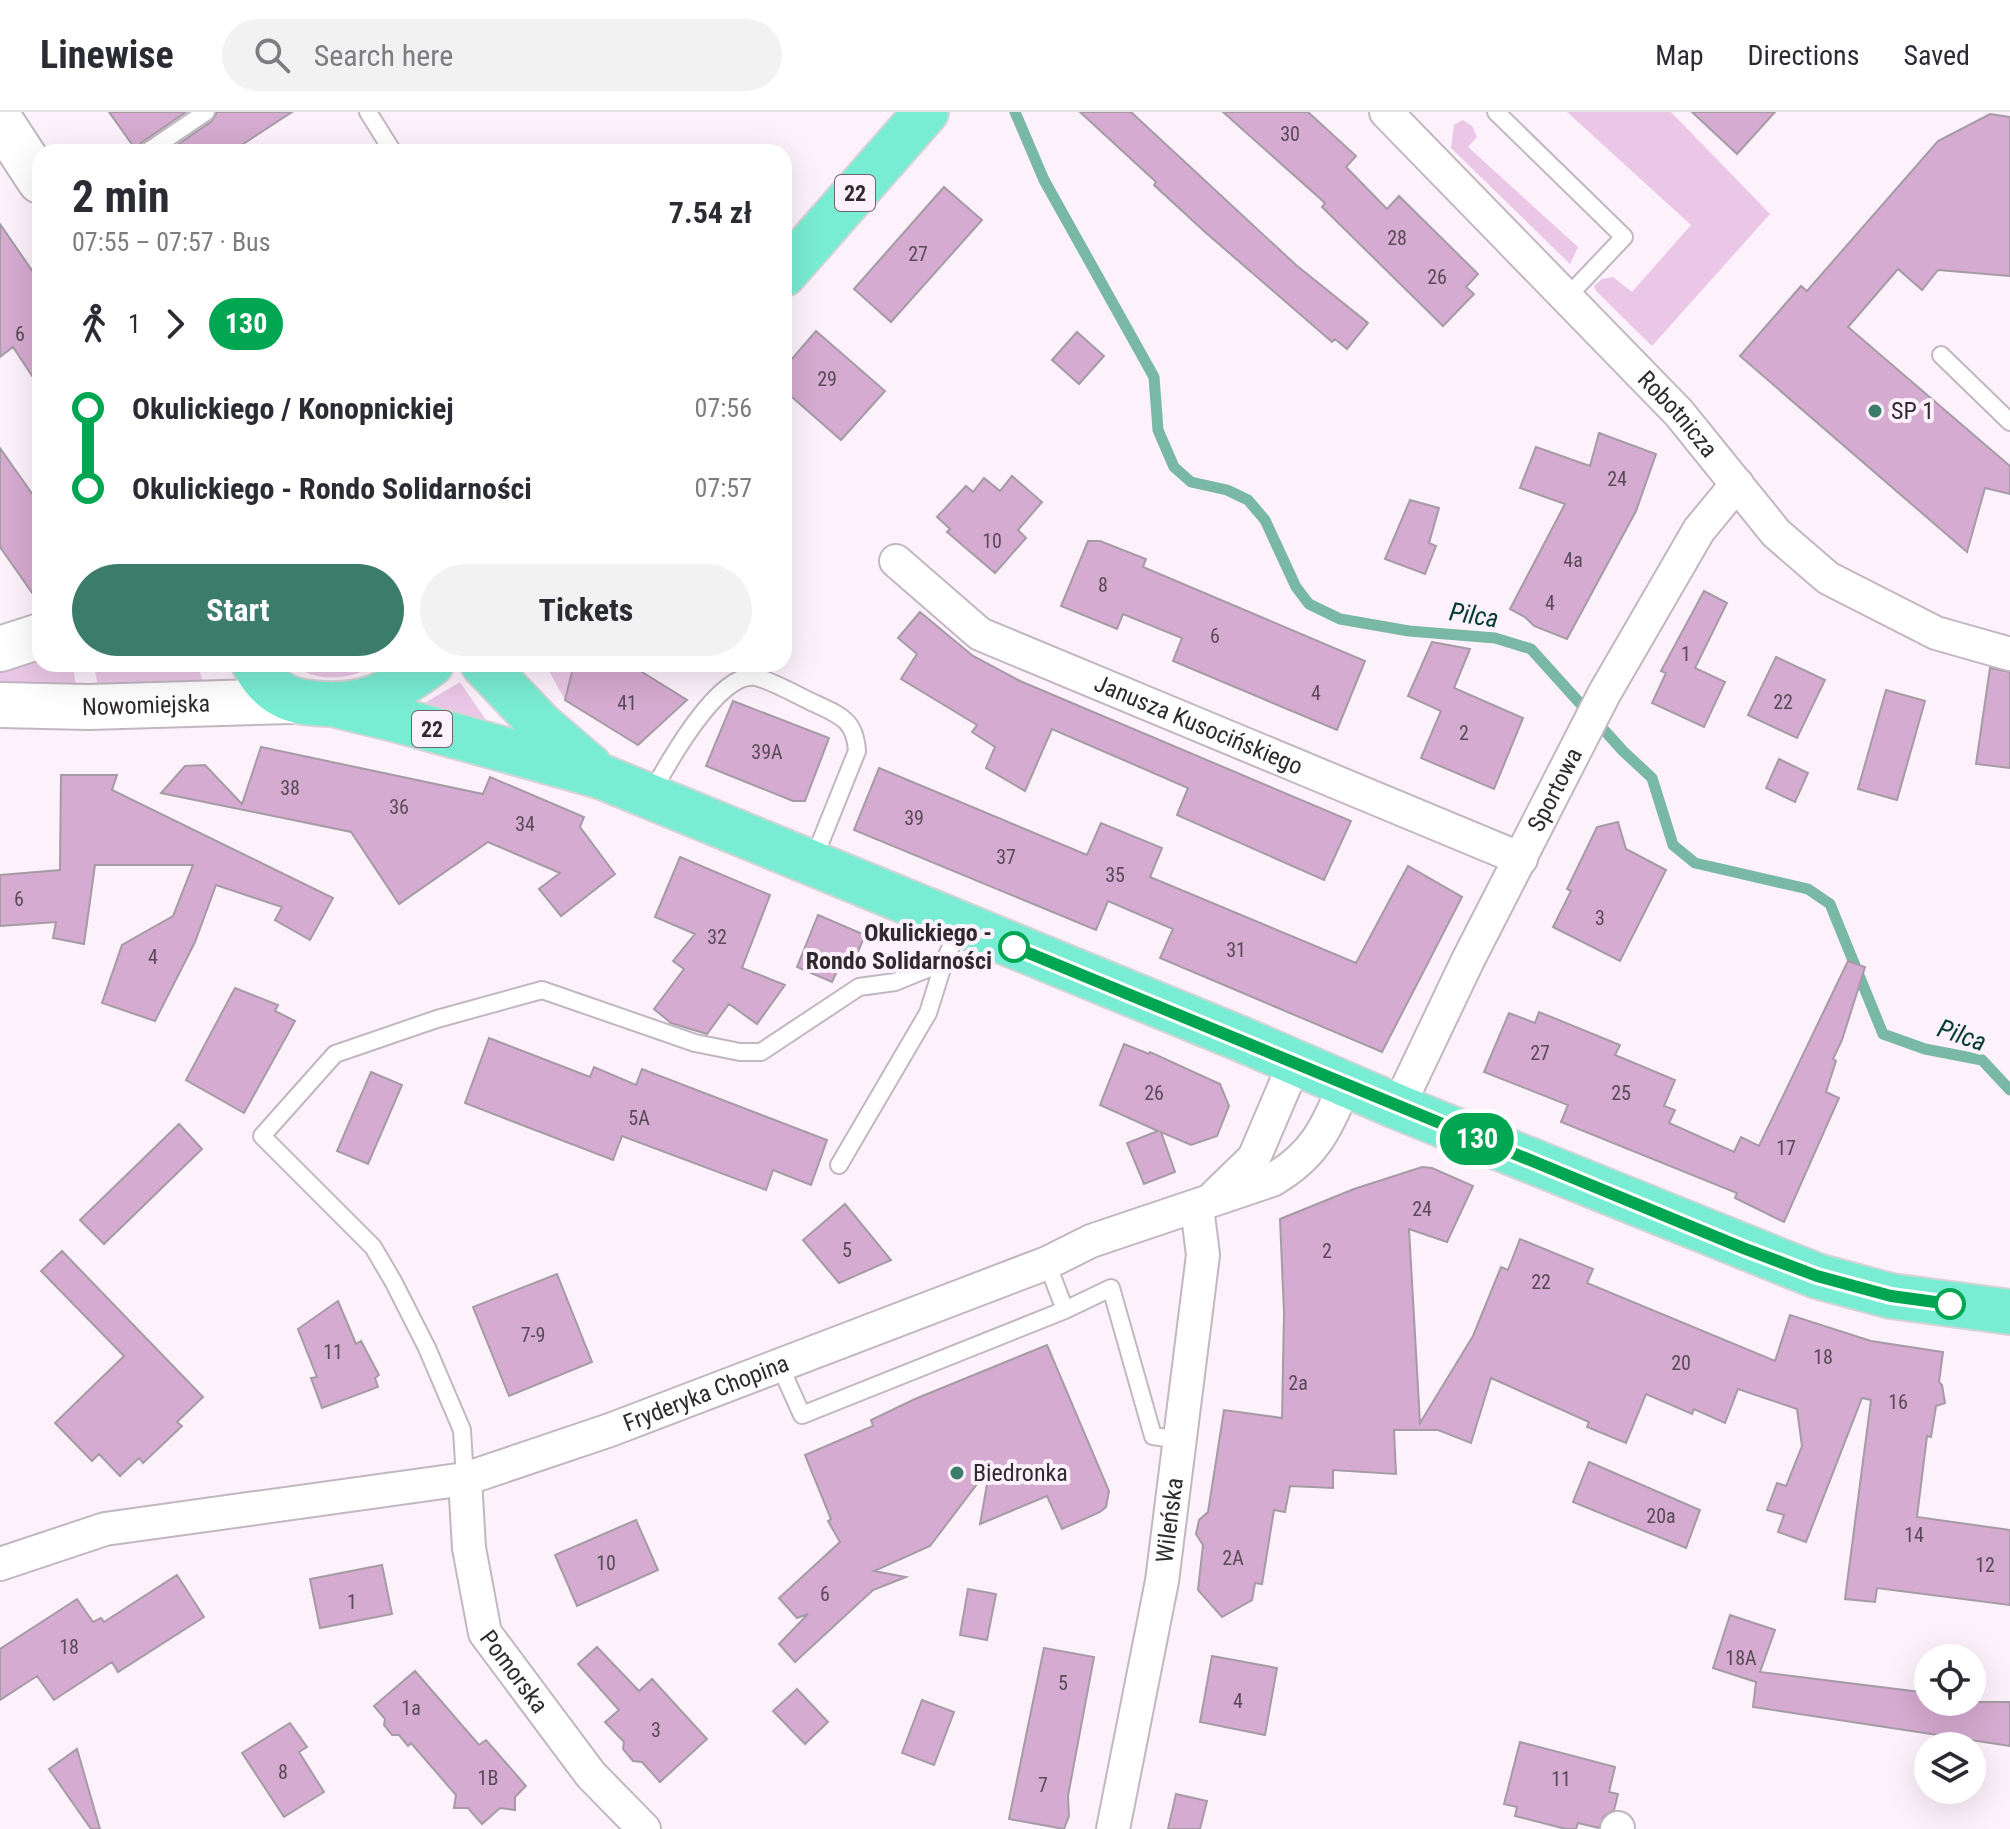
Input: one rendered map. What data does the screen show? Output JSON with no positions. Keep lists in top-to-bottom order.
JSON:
{
  "streets": {
    "main road": ["22"],
    "street": [
      "Robotnicza",
      "Nowomiejska",
      "Janusza Kusocińskiego",
      "Sportowa",
      "Fryderyka Chopina",
      "Wileńska",
      "Pomorska"
    ]
  },
  "crossings": [
    ["22", "Nowomiejska"],
    ["22", "Sportowa"],
    ["22", "Fryderyka Chopina"],
    ["Robotnicza", "Sportowa"],
    ["Janusza Kusocińskiego", "Sportowa"],
    ["Fryderyka Chopina", "Wileńska"],
    ["Fryderyka Chopina", "Pomorska"]
  ],
  "water": ["Pilca"],
  "places": ["SP 1", "Okulickiego - Rondo Solidarności", "Biedronka"],
  "lines": ["bus line 130"],
  "house_numbers": [
    "30",
    "28",
    "27",
    "26",
    "6",
    "29",
    "24",
    "10",
    "4a",
    "8",
    "4",
    "6",
    "1",
    "4",
    "22",
    "41",
    "2",
    "39A",
    "38",
    "36",
    "39",
    "34",
    "37",
    "35",
    "6",
    "3",
    "32",
    "31",
    "4",
    "27",
    "26",
    "25",
    "5A",
    "17",
    "24",
    "5",
    "2",
    "22",
    "7-9",
    "11",
    "18",
    "20",
    "2a",
    "16",
    "20a",
    "14",
    "2A",
    "10",
    "12",
    "6",
    "1",
    "18",
    "18A",
    "5",
    "4",
    "1a",
    "3",
    "8",
    "1B",
    "11",
    "7"
  ],
  "page": {
    "header": "Linewise",
    "search": "Search here",
    "nav": ["Map", "Directions", "Saved"],
    "on_map": "130",
    "heading": ["2 min", "07:55 – 07:57 · Bus", "7.54 zł"],
    "legs": ["1", "130"],
    "list": [
      {
        "name": "Okulickiego / Konopnickiej",
        "value": "07:56"
      },
      {
        "name": "Okulickiego - Rondo Solidarności",
        "value": "07:57"
      }
    ],
    "buttons": ["Start", "Tickets"]
  }
}
